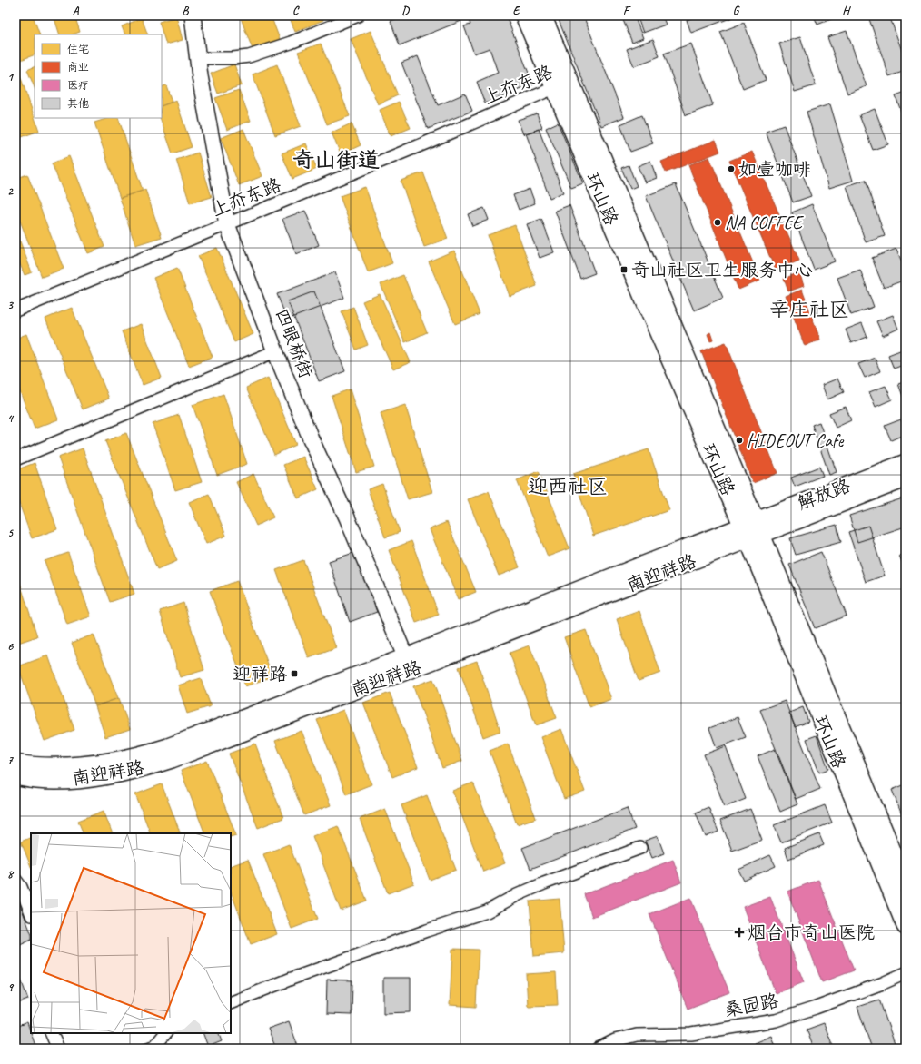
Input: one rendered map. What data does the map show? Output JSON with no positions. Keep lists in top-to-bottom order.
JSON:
{
  "streets": {
    "main road": ["环山路", "解放路", "南迎祥路"],
    "street": ["上夼东路", "四眼桥街", "桑园路"]
  },
  "crossings": [
    ["上夼东路", "环山路"],
    ["上夼东路", "四眼桥街"],
    ["环山路", "解放路"],
    ["环山路", "南迎祥路"],
    ["四眼桥街", "南迎祥路"],
    ["解放路", "南迎祥路"]
  ],
  "districts": ["奇山街道", "辛庄社区", "迎西社区"],
  "places": {
    "other": ["如壹咖啡", "NA COFFEE", "HIDEOUT Cafe"],
    "transit": ["奇山社区卫生服务中心", "迎祥路"],
    "health": ["烟台市奇山医院"]
  },
  "legend": [
    "住宅",
    "商业",
    "医疗",
    "其他"
  ],
  "grid": {
    "columns": [
      "A",
      "B",
      "C",
      "D",
      "E",
      "F",
      "G",
      "H"
    ],
    "rows": [
      "1",
      "2",
      "3",
      "4",
      "5",
      "6",
      "7",
      "8",
      "9"
    ]
  }
}
